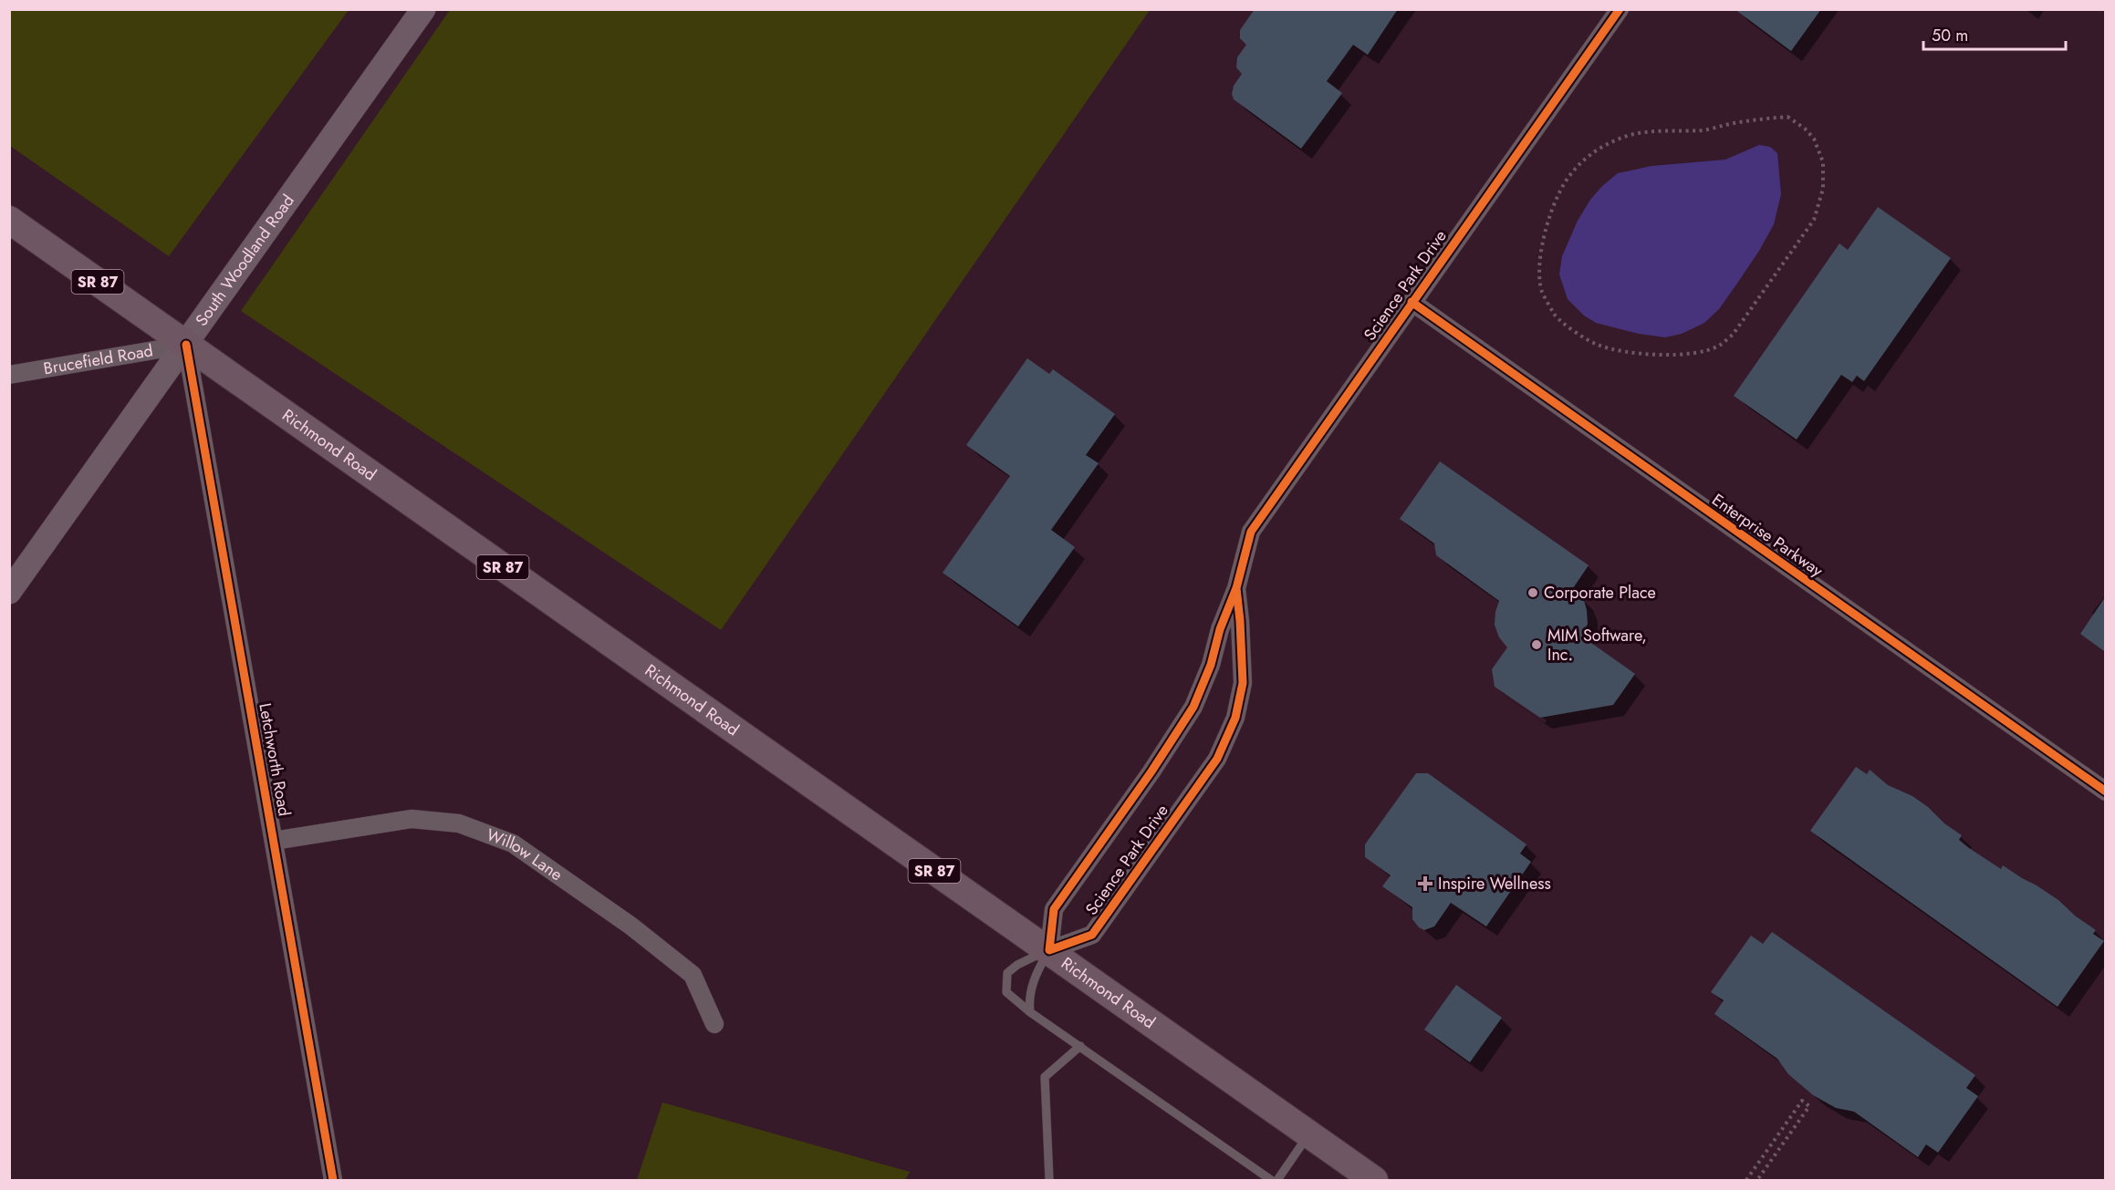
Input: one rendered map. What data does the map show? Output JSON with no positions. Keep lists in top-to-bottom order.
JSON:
{
  "streets": {
    "main road": ["SR 87", "Richmond Road"],
    "street": [
      "South Woodland Road",
      "Science Park Drive",
      "Brucefield Road",
      "Enterprise Parkway",
      "Letchworth Road",
      "Willow Lane"
    ]
  },
  "crossings": [
    ["South Woodland Road", "Brucefield Road"],
    ["South Woodland Road", "Richmond Road"],
    ["South Woodland Road", "Letchworth Road"],
    ["Science Park Drive", "Richmond Road"],
    ["Science Park Drive", "Enterprise Parkway"],
    ["Brucefield Road", "Richmond Road"],
    ["Brucefield Road", "Letchworth Road"],
    ["Richmond Road", "Letchworth Road"],
    ["Letchworth Road", "Willow Lane"]
  ],
  "places": {
    "other": ["Corporate Place", "MIM Software, Inc."],
    "health": ["Inspire Wellness"]
  },
  "scale_bar": "50 m"
}
